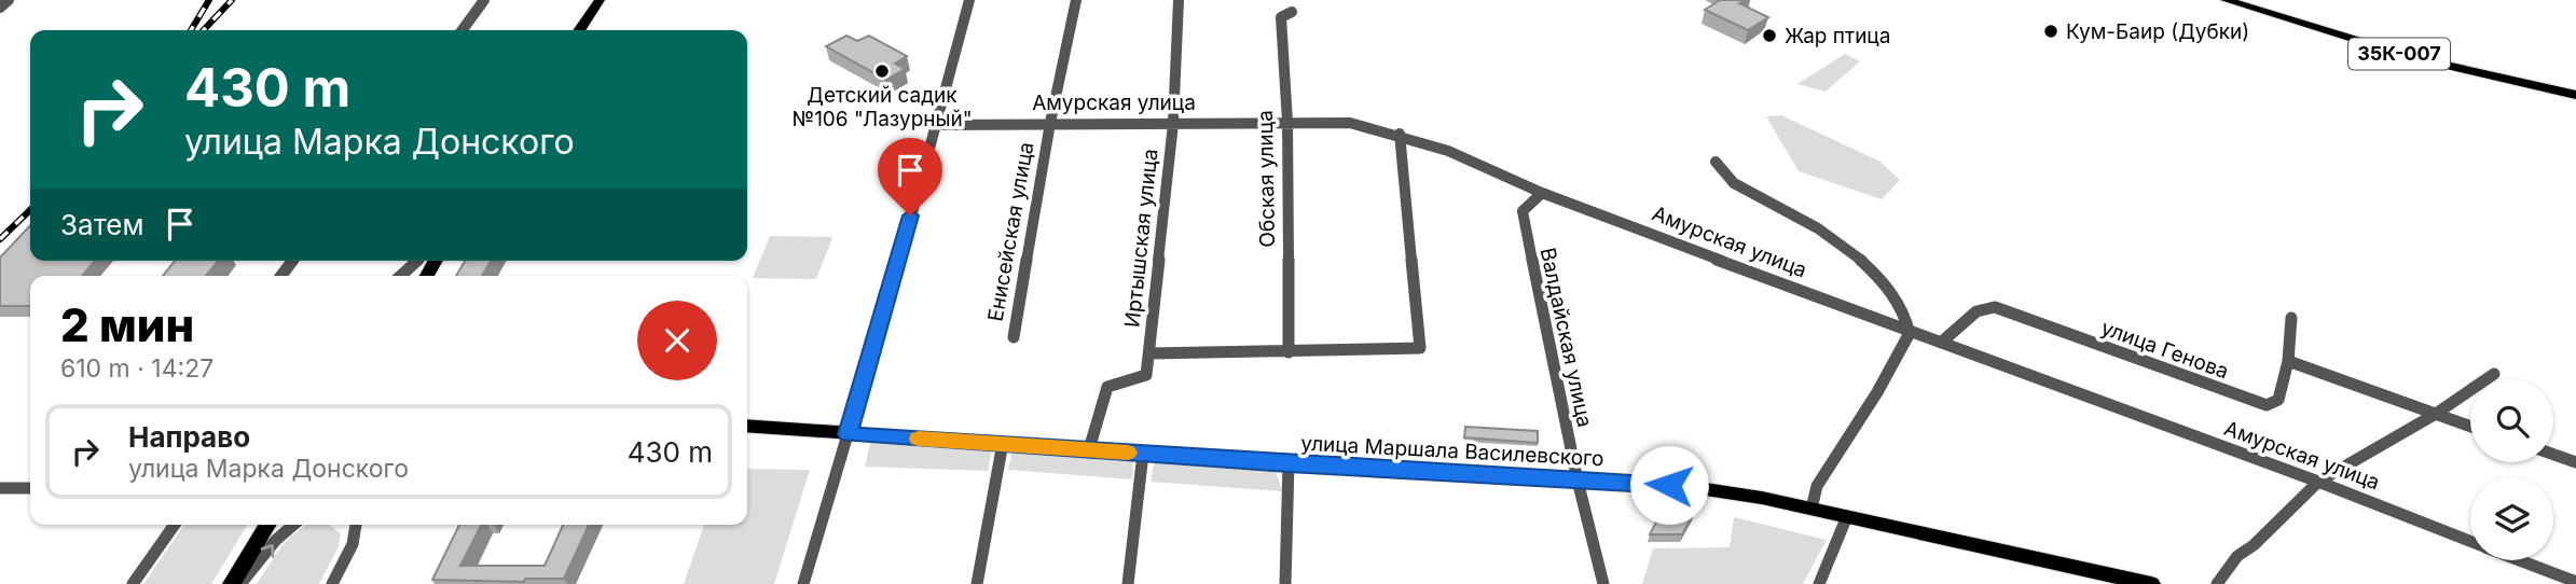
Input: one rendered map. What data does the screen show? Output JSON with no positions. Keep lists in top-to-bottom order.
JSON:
{
  "streets": {
    "main road": ["35К-007", "улица Маршала Василевского"],
    "street": [
      "Амурская улица",
      "Обская улица",
      "Енисейская улица",
      "Иртышская улица",
      "Валдайская улица",
      "улица Генова"
    ]
  },
  "crossings": [
    ["Амурская улица", "Обская улица"],
    ["Амурская улица", "Енисейская улица"],
    ["Амурская улица", "Иртышская улица"],
    ["Амурская улица", "Валдайская улица"],
    ["Амурская улица", "улица Генова"],
    ["Иртышская улица", "улица Маршала Василевского"],
    ["Валдайская улица", "улица Маршала Василевского"]
  ],
  "places": ["Кум-Баир (Дубки)", "Жар птица", "Детский садик №106 \"Лазурный\""],
  "page": {
    "turn": ["430 m", "улица Марка Донского"],
    "then": "Затем",
    "heading": ["2 мин", "610 m · 14:27"],
    "list": [
      {
        "name": "Направо",
        "note": "улица Марка Донского",
        "value": "430 m"
      }
    ]
  }
}
